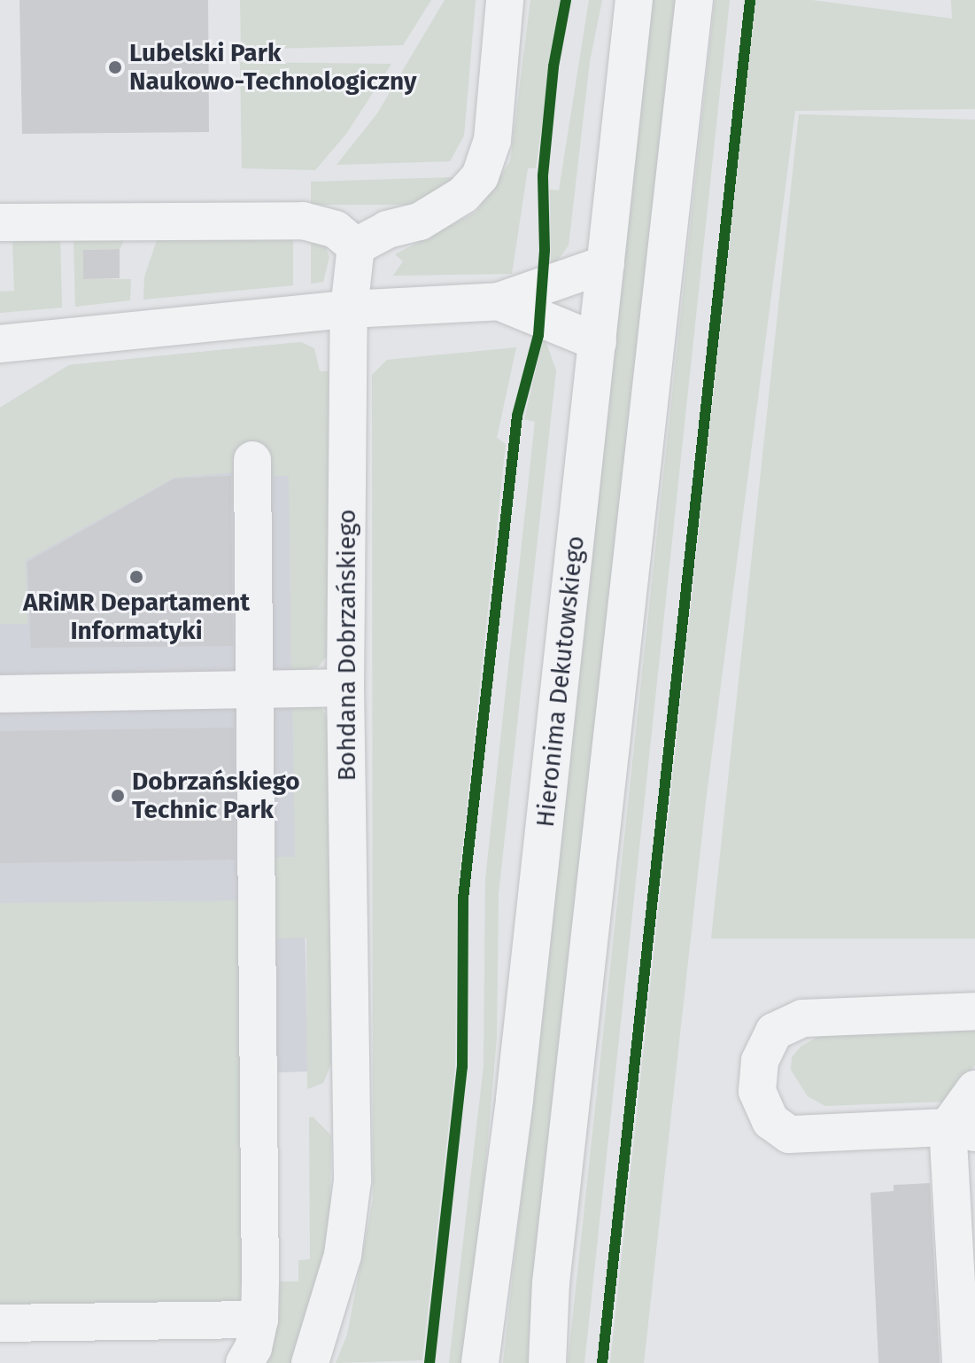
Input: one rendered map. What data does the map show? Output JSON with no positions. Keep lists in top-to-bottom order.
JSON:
{
  "streets": {
    "street": ["Bohdana Dobrzańskiego", "Hieronima Dekutowskiego"]
  },
  "places": ["Lubelski Park Naukowo-Technologiczny", "ARiMR Departament Informatyki", "Dobrzańskiego Technic Park"]
}
